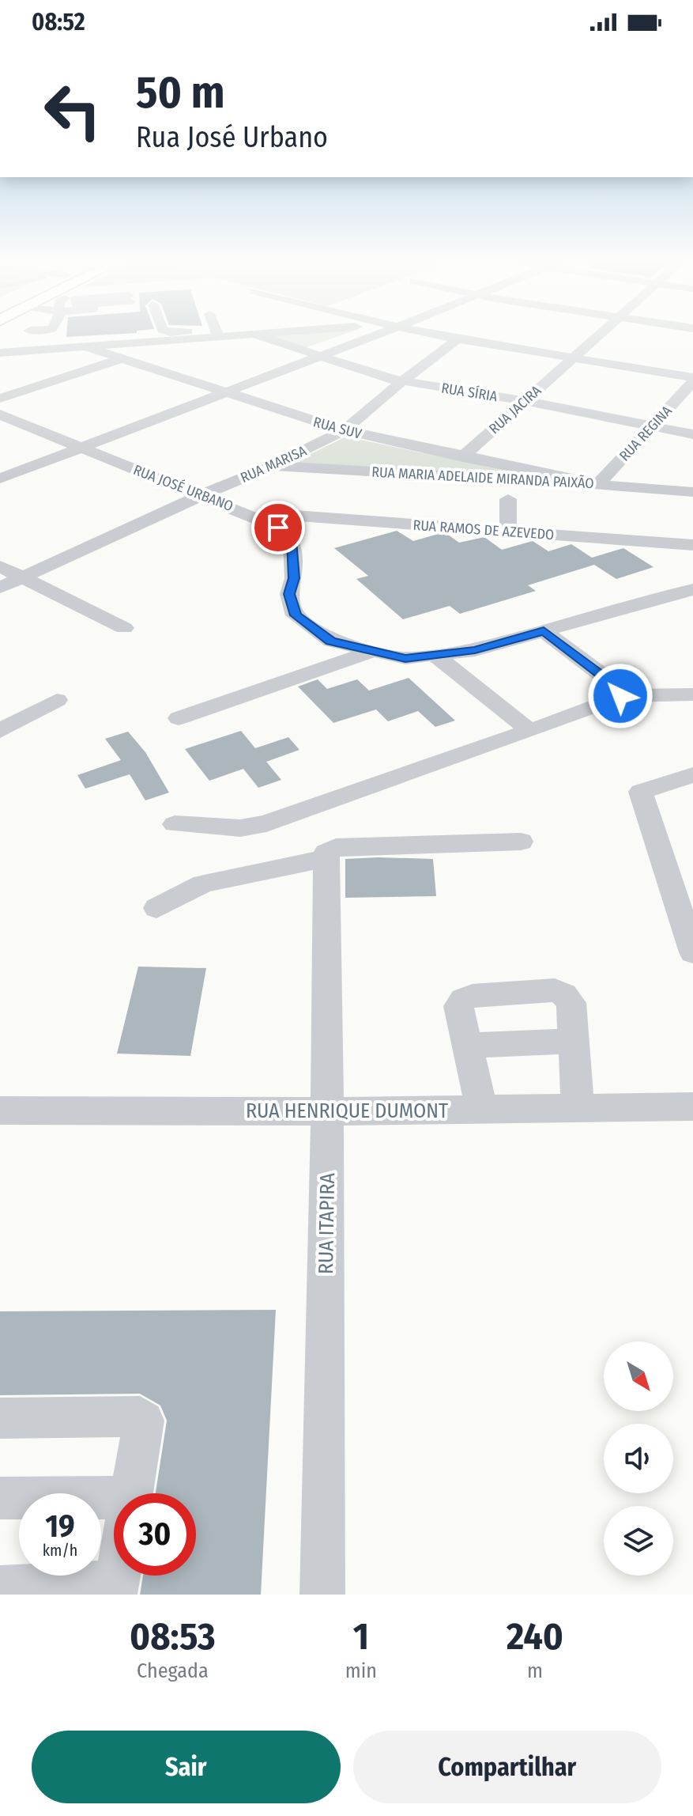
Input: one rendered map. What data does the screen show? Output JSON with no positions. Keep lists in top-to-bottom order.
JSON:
{
  "streets": {
    "street": [
      "RUA SÍRIA",
      "RUA JACIRA",
      "RUA SUV",
      "RUA REGINA",
      "RUA MARISA",
      "RUA MARIA ADELAIDE MIRANDA PAIXÃO",
      "RUA JOSÉ URBANO",
      "RUA RAMOS DE AZEVEDO",
      "RUA HENRIQUE DUMONT",
      "RUA ITAPIRA"
    ]
  },
  "crossings": [
    ["RUA SÍRIA", "RUA JACIRA"],
    ["RUA SÍRIA", "RUA REGINA"],
    ["RUA SÍRIA", "RUA MARISA"],
    ["RUA JACIRA", "RUA SUV"],
    ["RUA SUV", "RUA REGINA"],
    ["RUA SUV", "RUA MARISA"],
    ["RUA SUV", "RUA MARIA ADELAIDE MIRANDA PAIXÃO"],
    ["RUA REGINA", "RUA MARIA ADELAIDE MIRANDA PAIXÃO"],
    ["RUA MARISA", "RUA MARIA ADELAIDE MIRANDA PAIXÃO"],
    ["RUA MARISA", "RUA JOSÉ URBANO"],
    ["RUA JOSÉ URBANO", "RUA RAMOS DE AZEVEDO"],
    ["RUA HENRIQUE DUMONT", "RUA ITAPIRA"]
  ],
  "north": "bottom right",
  "page": {
    "status": "08:52",
    "turn": ["50 m", "Rua José Urbano"],
    "speed": "19 km/h",
    "limit": "30",
    "eta": [
      "08:53",
      "Chegada",
      "1",
      "min",
      "240",
      "m"
    ],
    "buttons": ["Sair", "Compartilhar"]
  }
}
